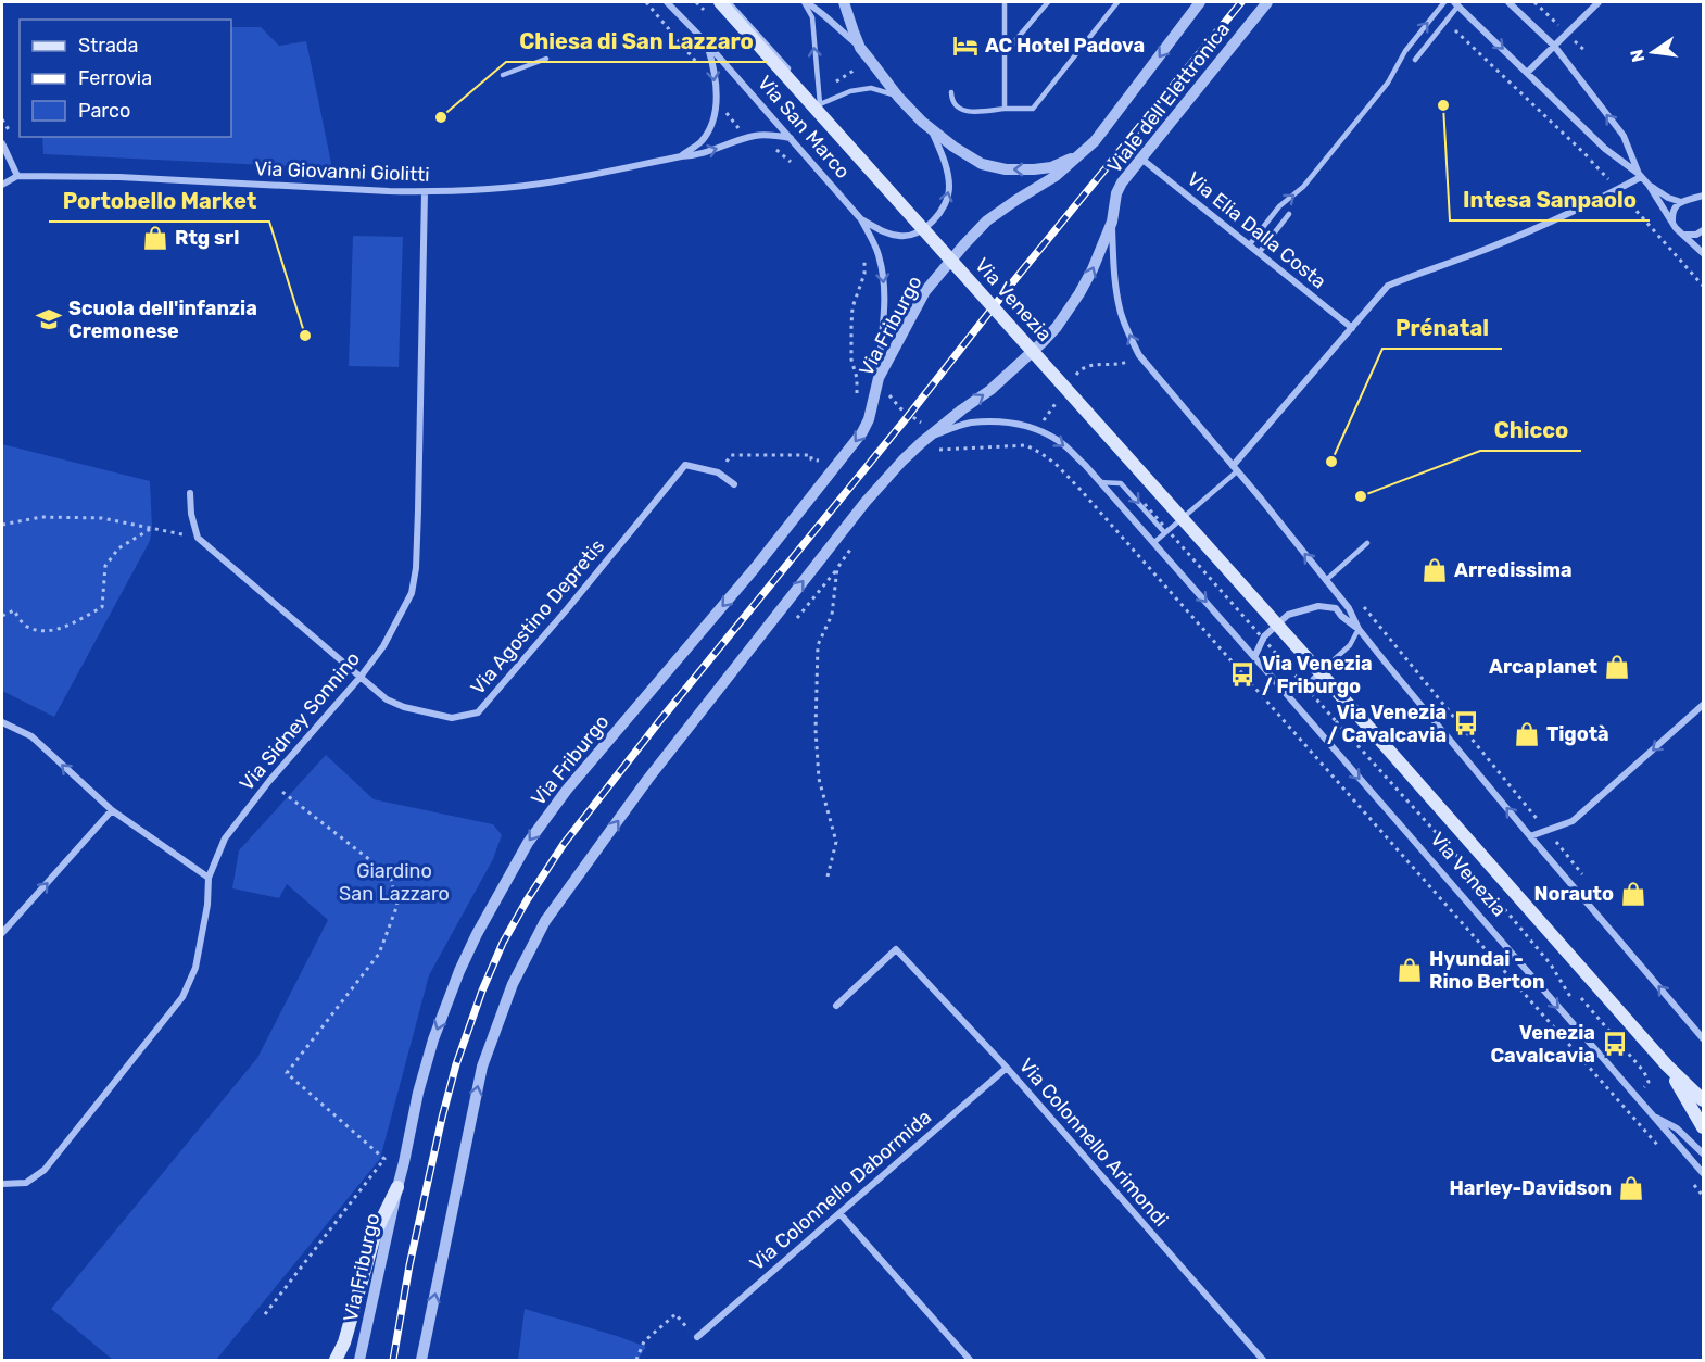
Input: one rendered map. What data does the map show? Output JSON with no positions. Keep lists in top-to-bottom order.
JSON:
{
  "streets": {
    "main road": ["Via Venezia"],
    "street": [
      "Viale dell'Elettronica",
      "Via San Marco",
      "Via Giovanni Giolitti",
      "Via Elia Dalla Costa",
      "Via Friburgo",
      "Via Agostino Depretis",
      "Via Sidney Sonnino",
      "Via Colonnello Arimondi",
      "Via Colonnello Dabormida"
    ]
  },
  "crossings": [
    ["Viale dell'Elettronica", "Via Elia Dalla Costa"],
    ["Viale dell'Elettronica", "Via Venezia"],
    ["Via San Marco", "Via Giovanni Giolitti"],
    ["Via San Marco", "Via Friburgo"],
    ["Via Giovanni Giolitti", "Via Sidney Sonnino"],
    ["Via Agostino Depretis", "Via Sidney Sonnino"],
    ["Via Colonnello Arimondi", "Via Colonnello Dabormida"]
  ],
  "one_way": ["Viale dell'Elettronica"],
  "parks": ["Giardino San Lazzaro"],
  "places": {
    "hotel": ["AC Hotel Padova"],
    "other": [
      "Intesa Sanpaolo",
      "Chiesa di San Lazzaro",
      "Portobello Market",
      "Prénatal",
      "Chicco"
    ],
    "shop": [
      "Rtg srl",
      "Arredissima",
      "Arcaplanet",
      "Tigotà",
      "Norauto",
      "Hyundai - Rino Berton",
      "Harley-Davidson"
    ],
    "school or university": ["Scuola dell'infanzia Cremonese"],
    "bus stop": ["Via Venezia / Friburgo", "Via Venezia / Cavalcavia", "Venezia Cavalcavia"]
  },
  "legend": ["Strada", "Ferrovia", "Parco"],
  "north": "left"
}
